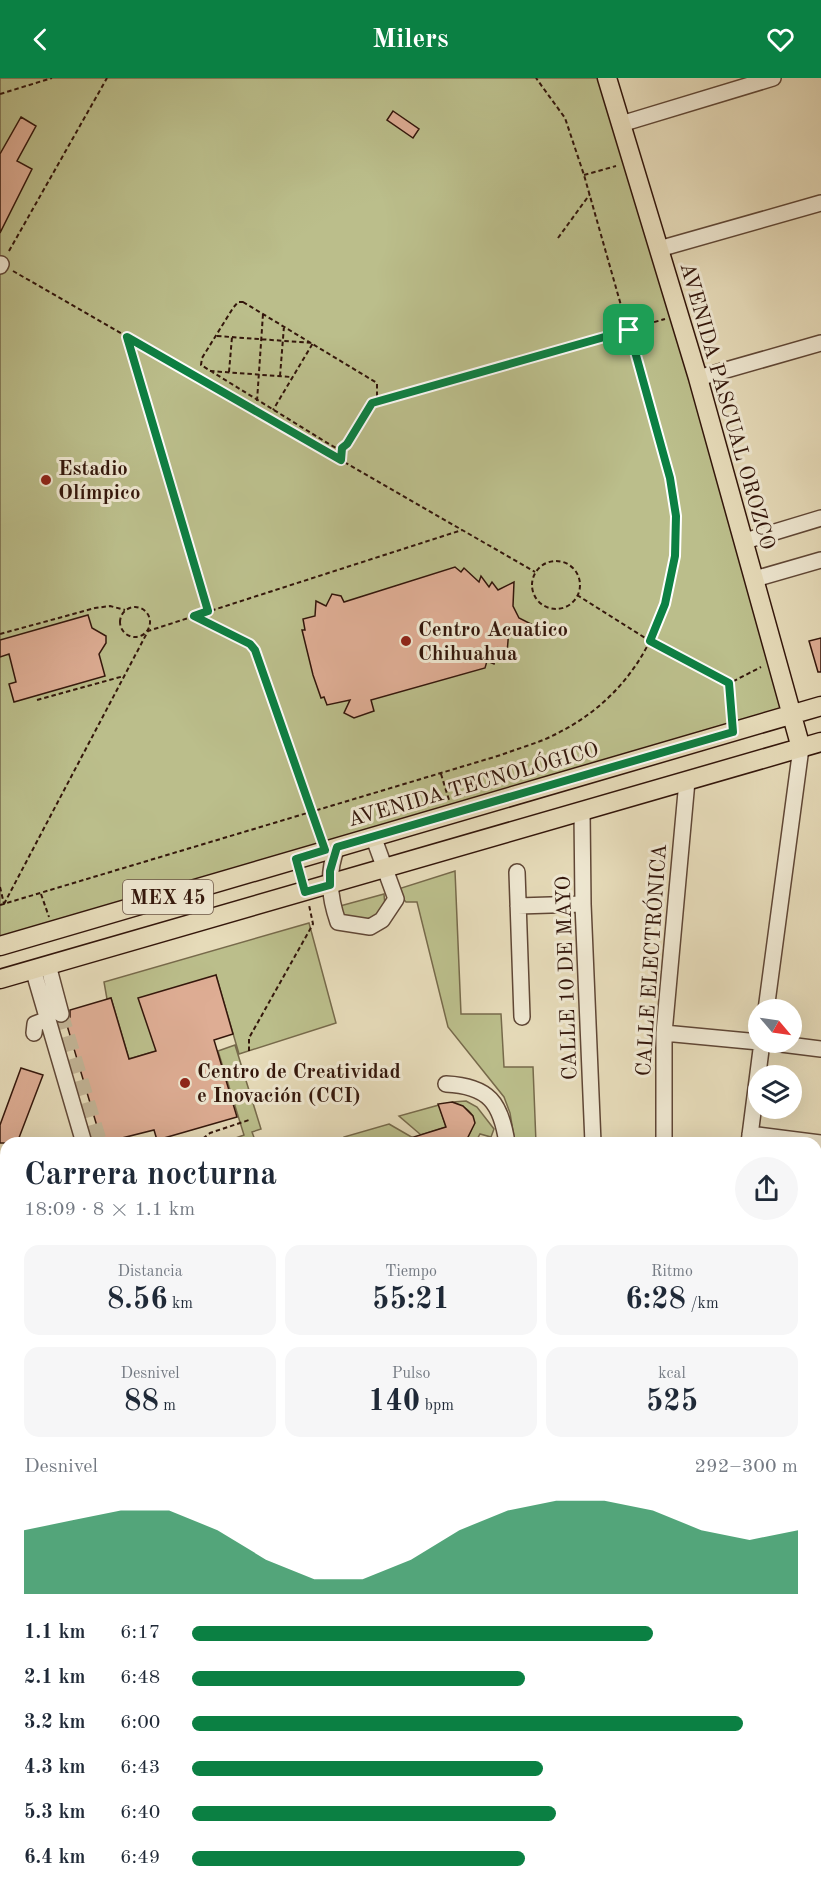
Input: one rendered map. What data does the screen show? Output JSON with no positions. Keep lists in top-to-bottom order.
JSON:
{
  "streets": {
    "main road": ["AVENIDA PASCUAL OROZCO", "AVENIDA TECNOLÓGICO", "MEX 45"],
    "street": ["CALLE ELECTRÓNICA", "CALLE 10 DE MAYO"]
  },
  "crossings": [
    ["AVENIDA PASCUAL OROZCO", "AVENIDA TECNOLÓGICO"],
    ["AVENIDA PASCUAL OROZCO", "MEX 45"],
    ["MEX 45", "CALLE ELECTRÓNICA"],
    ["MEX 45", "CALLE 10 DE MAYO"]
  ],
  "places": ["Estadio Olímpico", "Centro Acuatico Chihuahua", "Centro de Creatividad e Inovación (CCI)"],
  "north": "bottom right",
  "page": {
    "header": "Milers",
    "heading": ["Carrera nocturna", "18:09 · 8 × 1.1 km"],
    "stats": [
      ["Distancia", "8.56 km"],
      ["Tiempo", "55:21"],
      ["Ritmo", "6:28 /km"],
      ["Desnivel", "88 m"],
      ["Pulso", "140 bpm"],
      ["kcal", "525"]
    ],
    "chart": ["Desnivel", "292–300 m"],
    "list": [
      {
        "name": "1.1 km",
        "note": "6:17"
      },
      {
        "name": "2.1 km",
        "note": "6:48"
      },
      {
        "name": "3.2 km",
        "note": "6:00"
      },
      {
        "name": "4.3 km",
        "note": "6:43"
      },
      {
        "name": "5.3 km",
        "note": "6:40"
      },
      {
        "name": "6.4 km",
        "note": "6:49"
      }
    ]
  }
}
